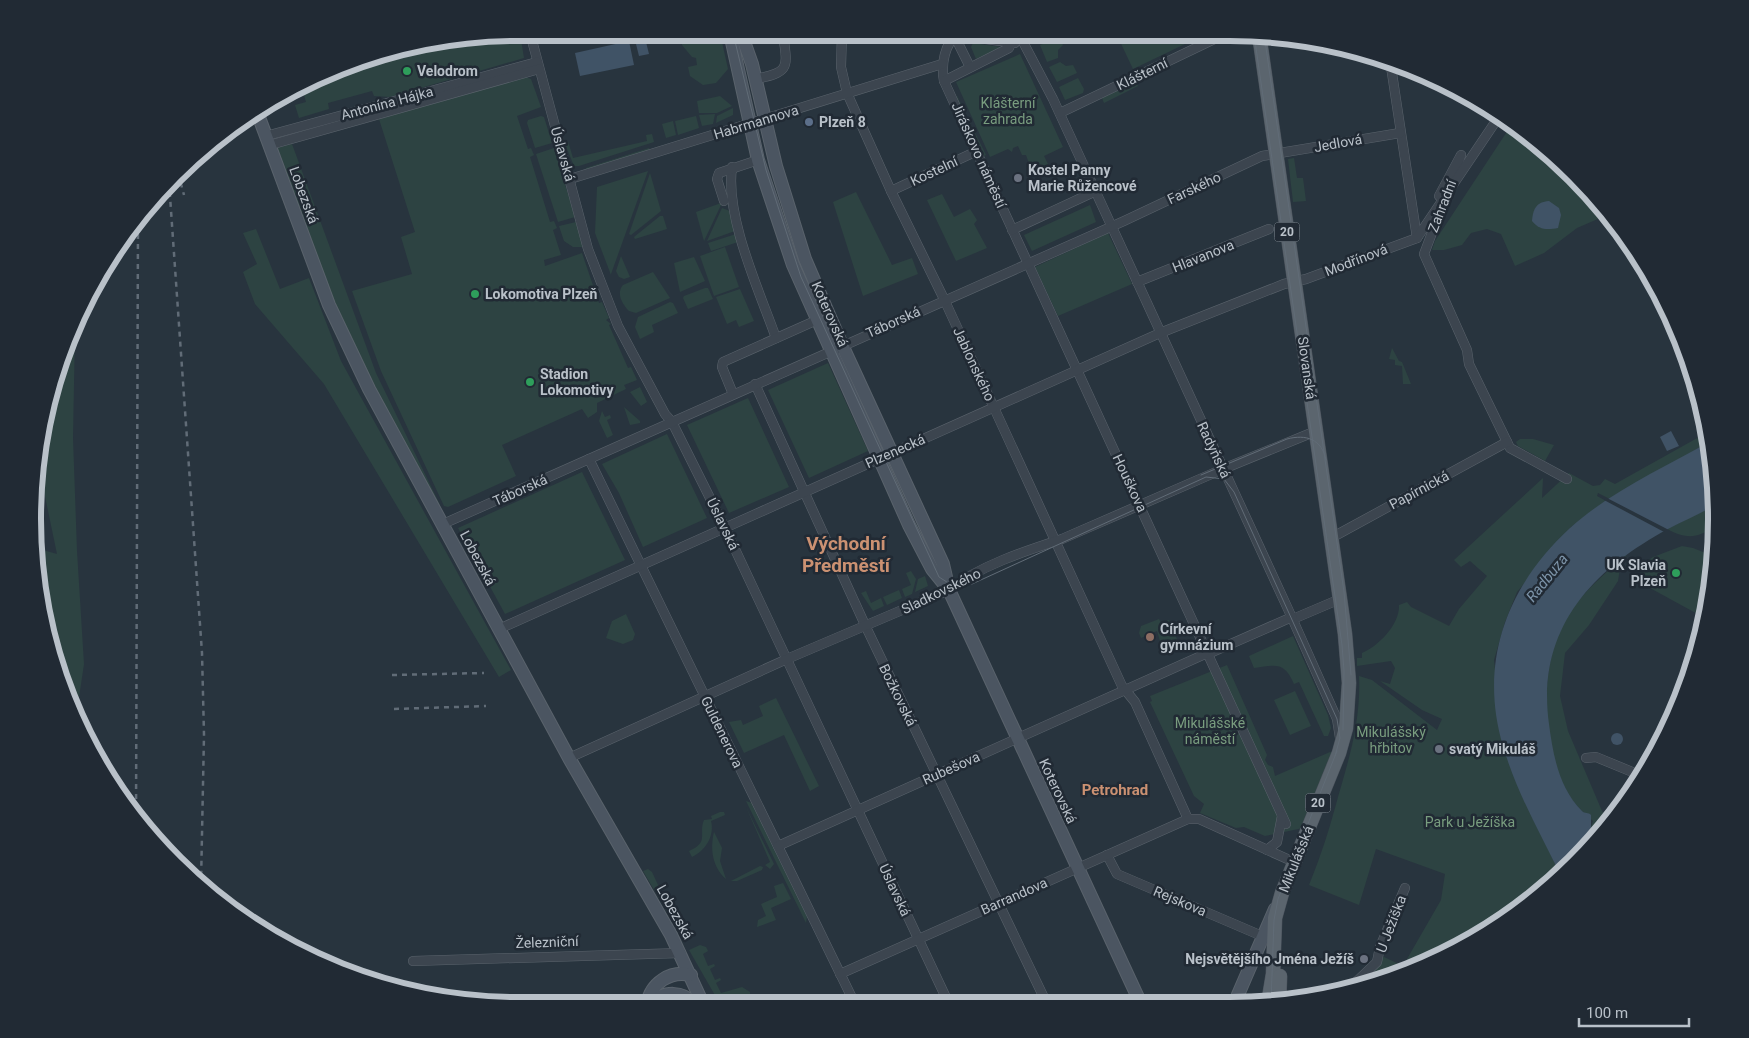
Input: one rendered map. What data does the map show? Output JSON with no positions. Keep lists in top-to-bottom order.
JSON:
{
  "streets": {
    "main road": ["20", "Slovanská", "Mikulášská"],
    "street": [
      "Klášterní",
      "Antonína Hájka",
      "Habrmannova",
      "Jedlová",
      "Úslavská",
      "Jiráskovo náměstí",
      "Kostelní",
      "Farského",
      "Lobezská",
      "Zahradní",
      "Hlavanova",
      "Modřínová",
      "Koterovská",
      "Táborská",
      "Jablonského",
      "Radyňská",
      "Plzenecká",
      "Houškova",
      "Papírnická",
      "Sladkovského",
      "Božkovská",
      "Guldenerova",
      "Rubešova",
      "Barrandova",
      "Rejskova",
      "U Ježíška",
      "Železniční"
    ]
  },
  "crossings": [
    ["Antonína Hájka", "Úslavská"],
    ["Antonína Hájka", "Lobezská"],
    ["Habrmannova", "Úslavská"],
    ["Habrmannova", "Jiráskovo náměstí"],
    ["Habrmannova", "Koterovská"],
    ["Habrmannova", "Jablonského"],
    ["Jedlová", "Farského"],
    ["Jedlová", "Zahradní"],
    ["Jedlová", "Slovanská"],
    ["Úslavská", "Táborská"],
    ["Úslavská", "Plzenecká"],
    ["Úslavská", "Sladkovského"],
    ["Úslavská", "Rubešova"],
    ["Úslavská", "Barrandova"],
    ["Jiráskovo náměstí", "Kostelní"],
    ["Jiráskovo náměstí", "Táborská"],
    ["Jiráskovo náměstí", "Houškova"],
    ["Kostelní", "Jablonského"],
    ["Farského", "Slovanská"],
    ["Lobezská", "Táborská"],
    ["Lobezská", "Plzenecká"],
    ["Lobezská", "Sladkovského"],
    ["Lobezská", "Železniční"],
    ["Zahradní", "Modřínová"],
    ["Zahradní", "Papírnická"],
    ["Hlavanova", "Radyňská"],
    ["Modřínová", "Slovanská"],
    ["Modřínová", "Plzenecká"],
    ["Koterovská", "Táborská"],
    ["Koterovská", "Plzenecká"],
    ["Koterovská", "Sladkovského"],
    ["Koterovská", "Rubešova"],
    ["Koterovská", "Barrandova"],
    ["Táborská", "Jablonského"],
    ["Táborská", "Božkovská"],
    ["Táborská", "Guldenerova"],
    ["Jablonského", "Plzenecká"],
    ["Jablonského", "Sladkovského"],
    ["Jablonského", "Rubešova"],
    ["Slovanská", "Plzenecká"],
    ["Slovanská", "Papírnická"],
    ["Slovanská", "Sladkovského"],
    ["Slovanská", "Mikulášská"],
    ["Radyňská", "Plzenecká"],
    ["Radyňská", "Sladkovského"],
    ["Plzenecká", "Houškova"],
    ["Plzenecká", "Božkovská"],
    ["Plzenecká", "Guldenerova"],
    ["Houškova", "Sladkovského"],
    ["Sladkovského", "Božkovská"],
    ["Sladkovského", "Guldenerova"],
    ["Božkovská", "Rubešova"],
    ["Božkovská", "Barrandova"],
    ["Guldenerova", "Rubešova"],
    ["Guldenerova", "Barrandova"],
    ["Barrandova", "Rejskova"]
  ],
  "districts": ["Východní Předměstí", "Petrohrad"],
  "water": ["Radbuza"],
  "parks": [
    "Klášterní zahrada",
    "Mikulášské náměstí",
    "Mikulášský hřbitov",
    "Park u Ježíška"
  ],
  "places": [
    "Velodrom",
    "Plzeň 8",
    "Kostel Panny Marie Růžencové",
    "Lokomotiva Plzeň",
    "Stadion Lokomotivy",
    "UK Slavia Plzeň",
    "Církevní gymnázium",
    "svatý Mikuláš",
    "Nejsvětějšího Jména Ježíš"
  ],
  "scale_bar": "100 m"
}
